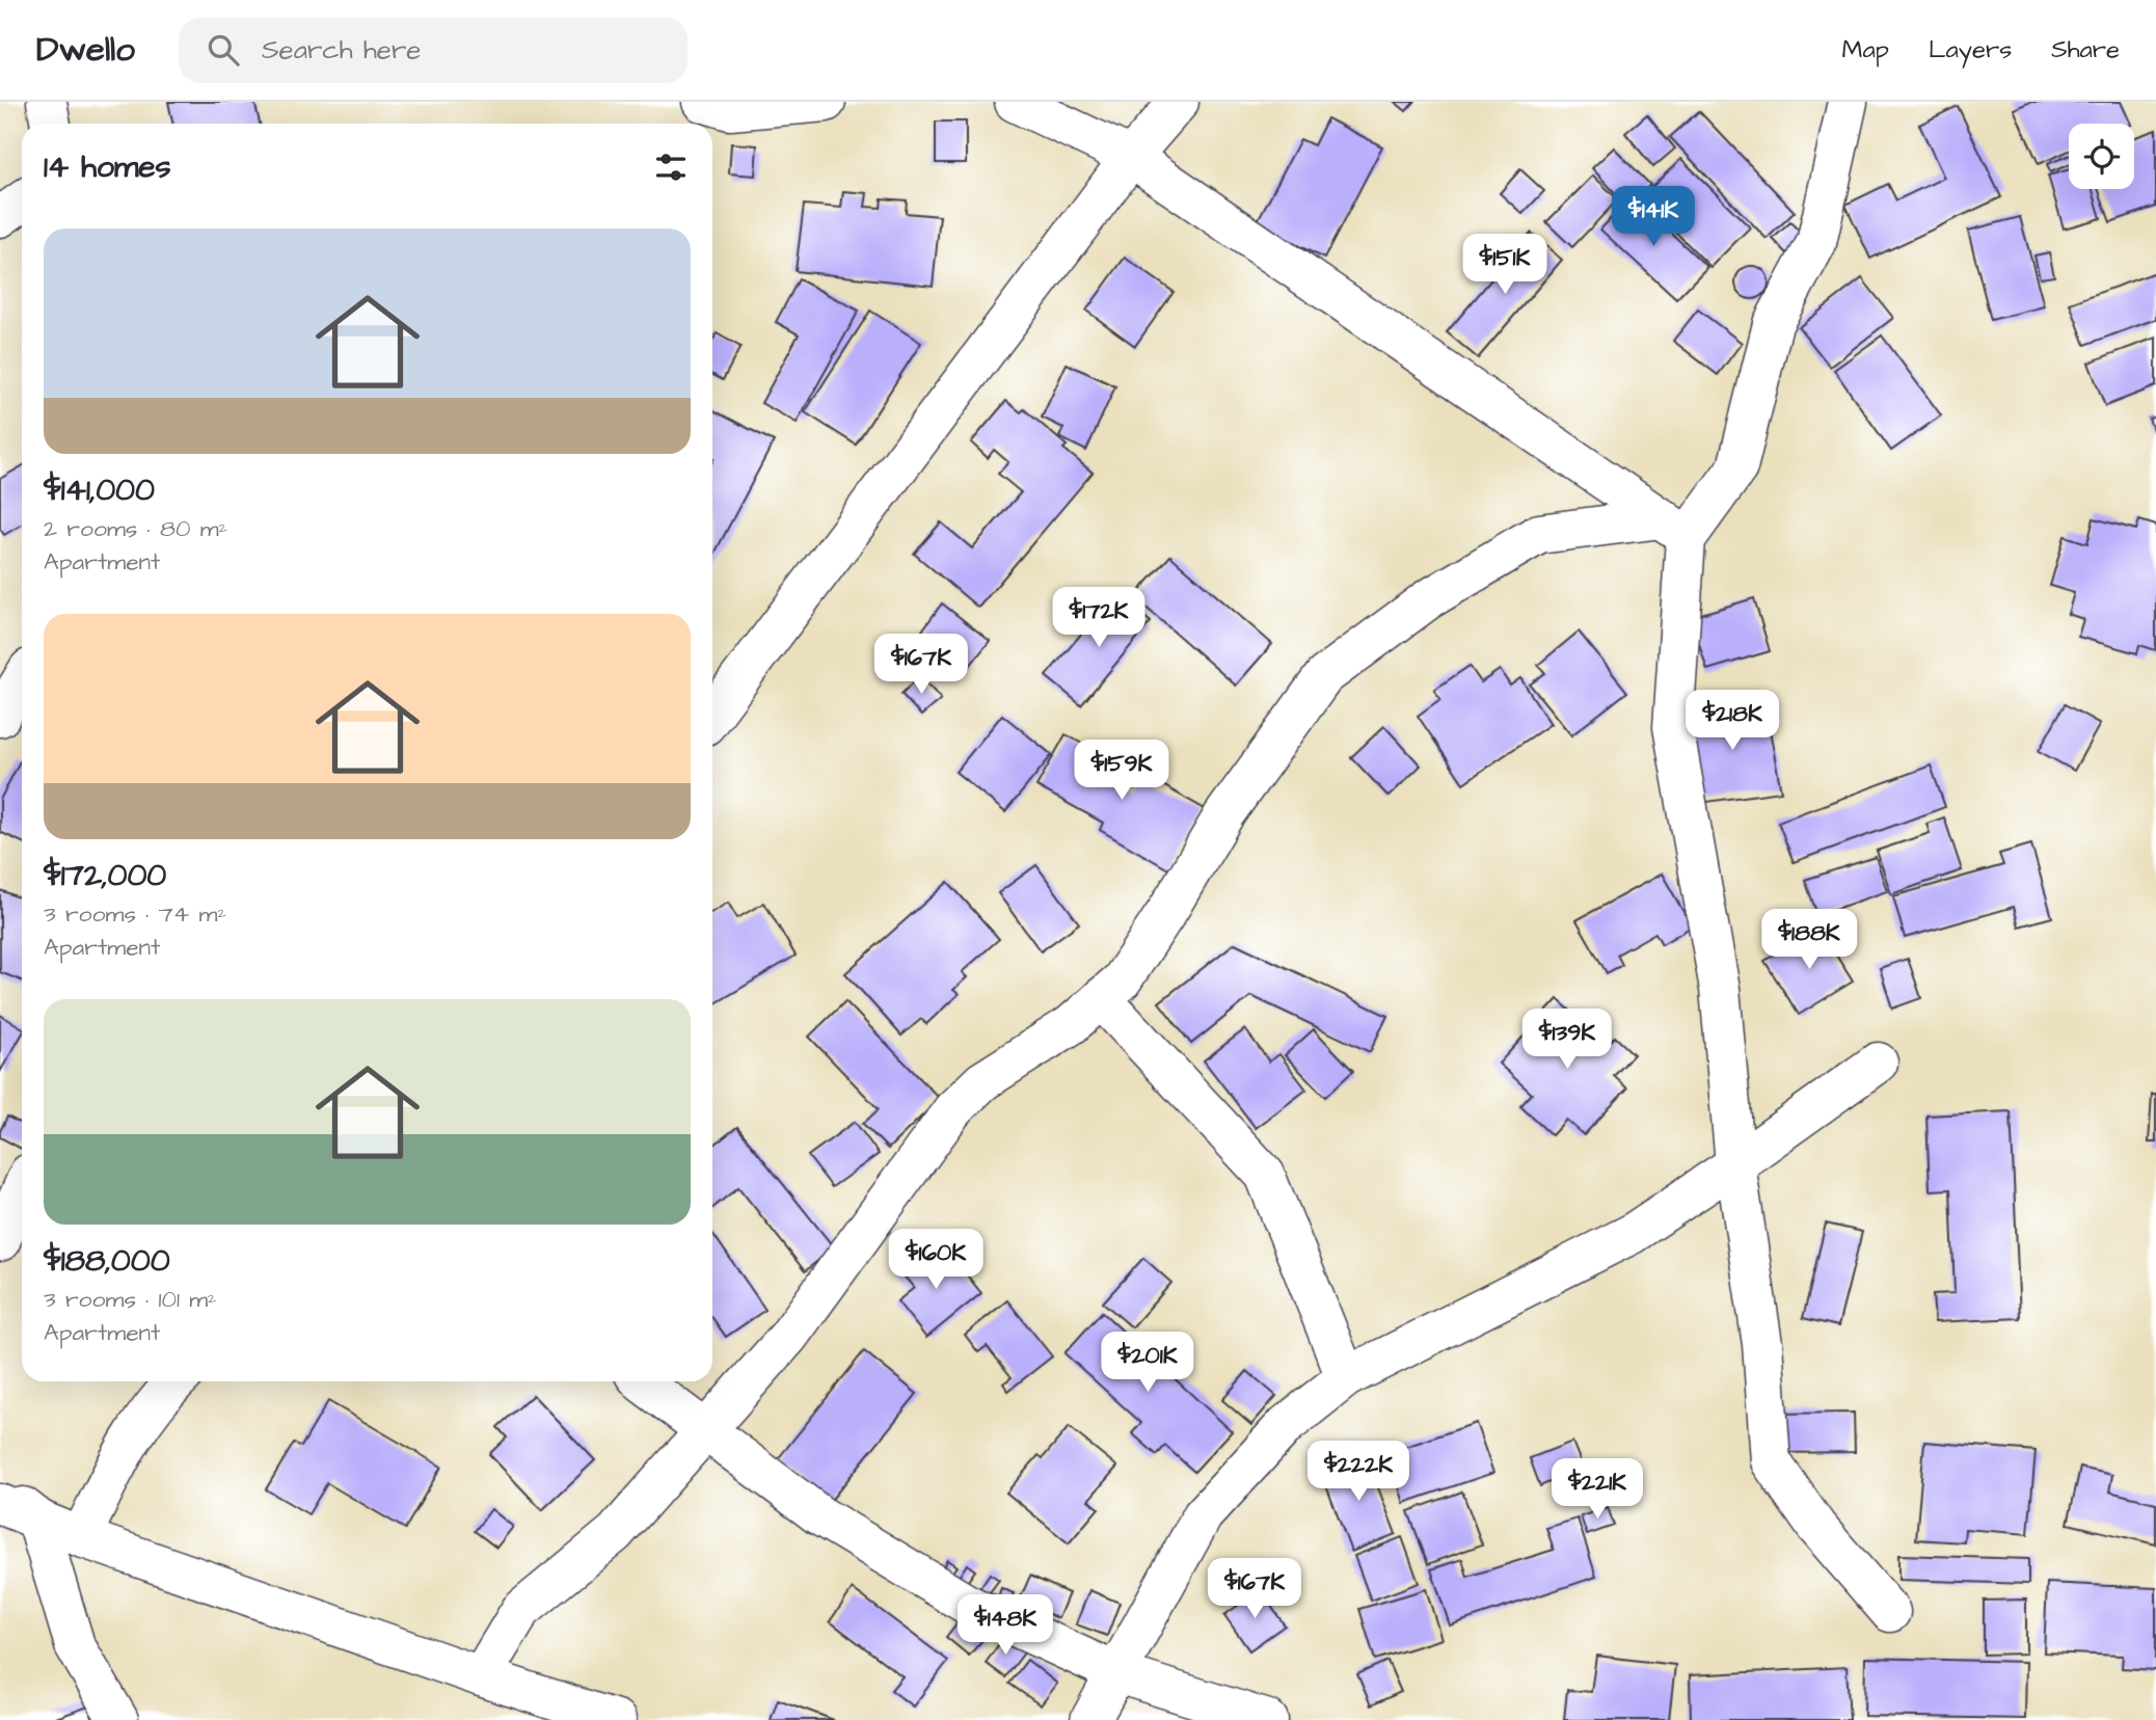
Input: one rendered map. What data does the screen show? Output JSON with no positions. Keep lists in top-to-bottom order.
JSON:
{
  "page": {
    "header": "Dwello",
    "search": "Search here",
    "nav": ["Map", "Layers", "Share"],
    "heading": "14 homes",
    "price": [
      "$141K",
      "$151K",
      "$172K",
      "$167K",
      "$218K",
      "$159K",
      "$188K",
      "$139K",
      "$160K",
      "$201K",
      "$222K",
      "$221K",
      "$167K",
      "$148K"
    ],
    "list": [
      {
        "name": "$141,000",
        "note": "2 rooms · 80 m² · Apartment"
      },
      {
        "name": "$172,000",
        "note": "3 rooms · 74 m² · Apartment"
      },
      {
        "name": "$188,000",
        "note": "3 rooms · 101 m² · Apartment"
      }
    ]
  }
}
